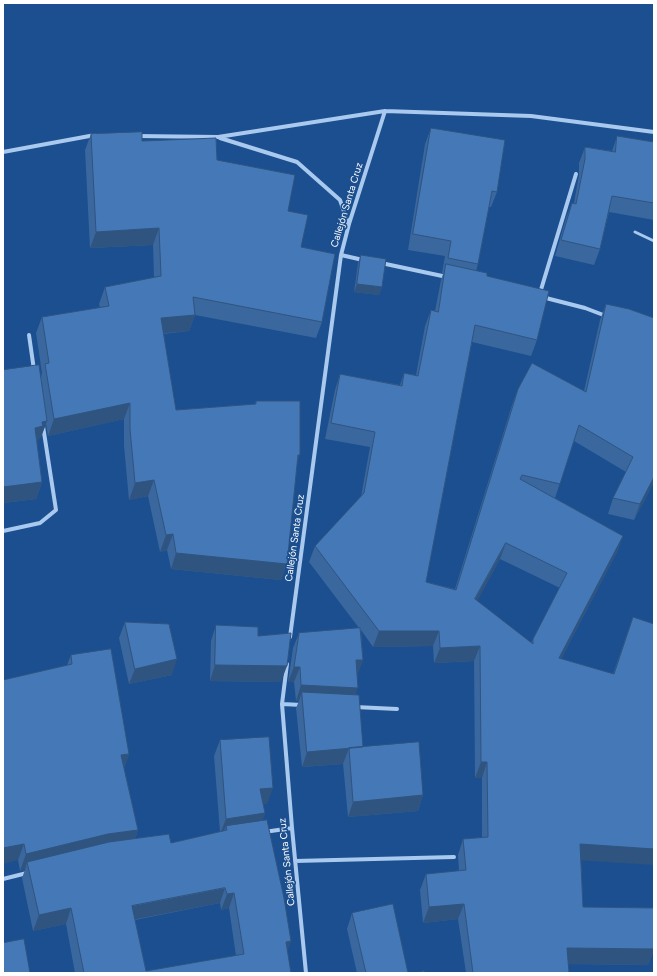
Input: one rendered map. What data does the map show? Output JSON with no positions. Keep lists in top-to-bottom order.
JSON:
{
  "streets": {
    "street": ["Callejón Santa Cruz"]
  }
}
